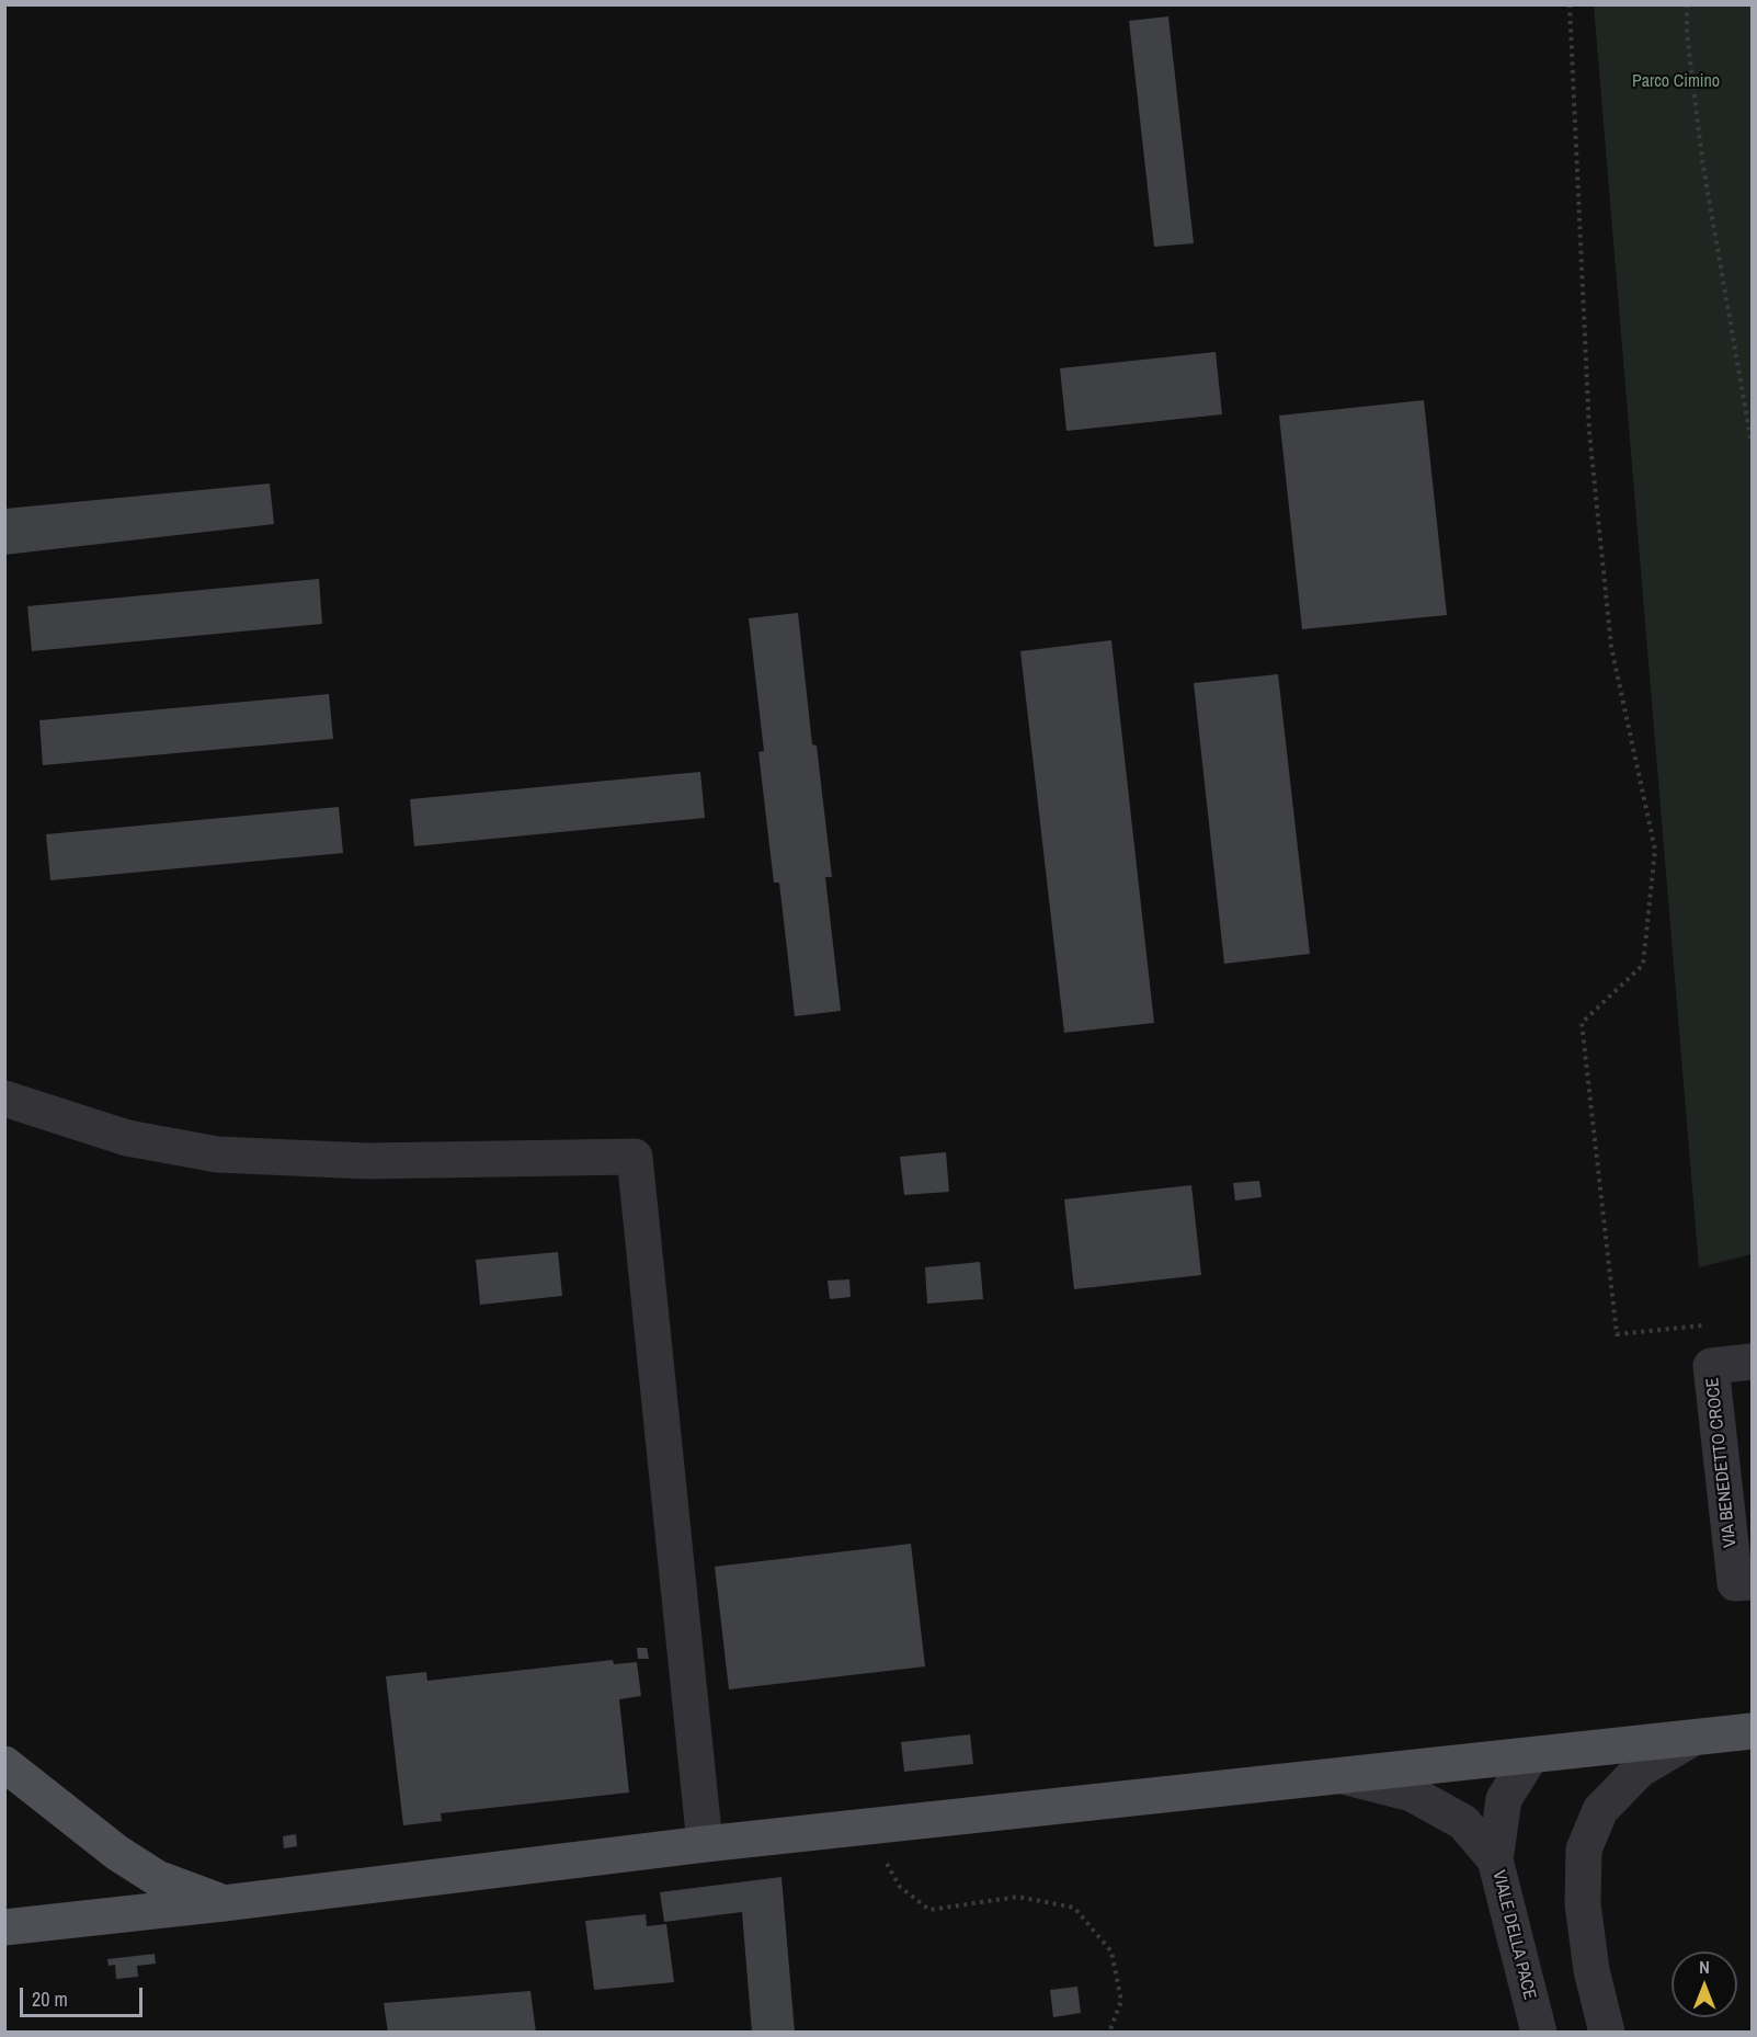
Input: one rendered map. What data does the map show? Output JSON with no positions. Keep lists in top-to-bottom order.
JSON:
{
  "streets": {
    "street": ["VIA BENEDETTO CROCE", "VIALE DELLA PACE"]
  },
  "parks": ["Parco Cimino"],
  "scale_bar": "20 m",
  "north": "top"
}
